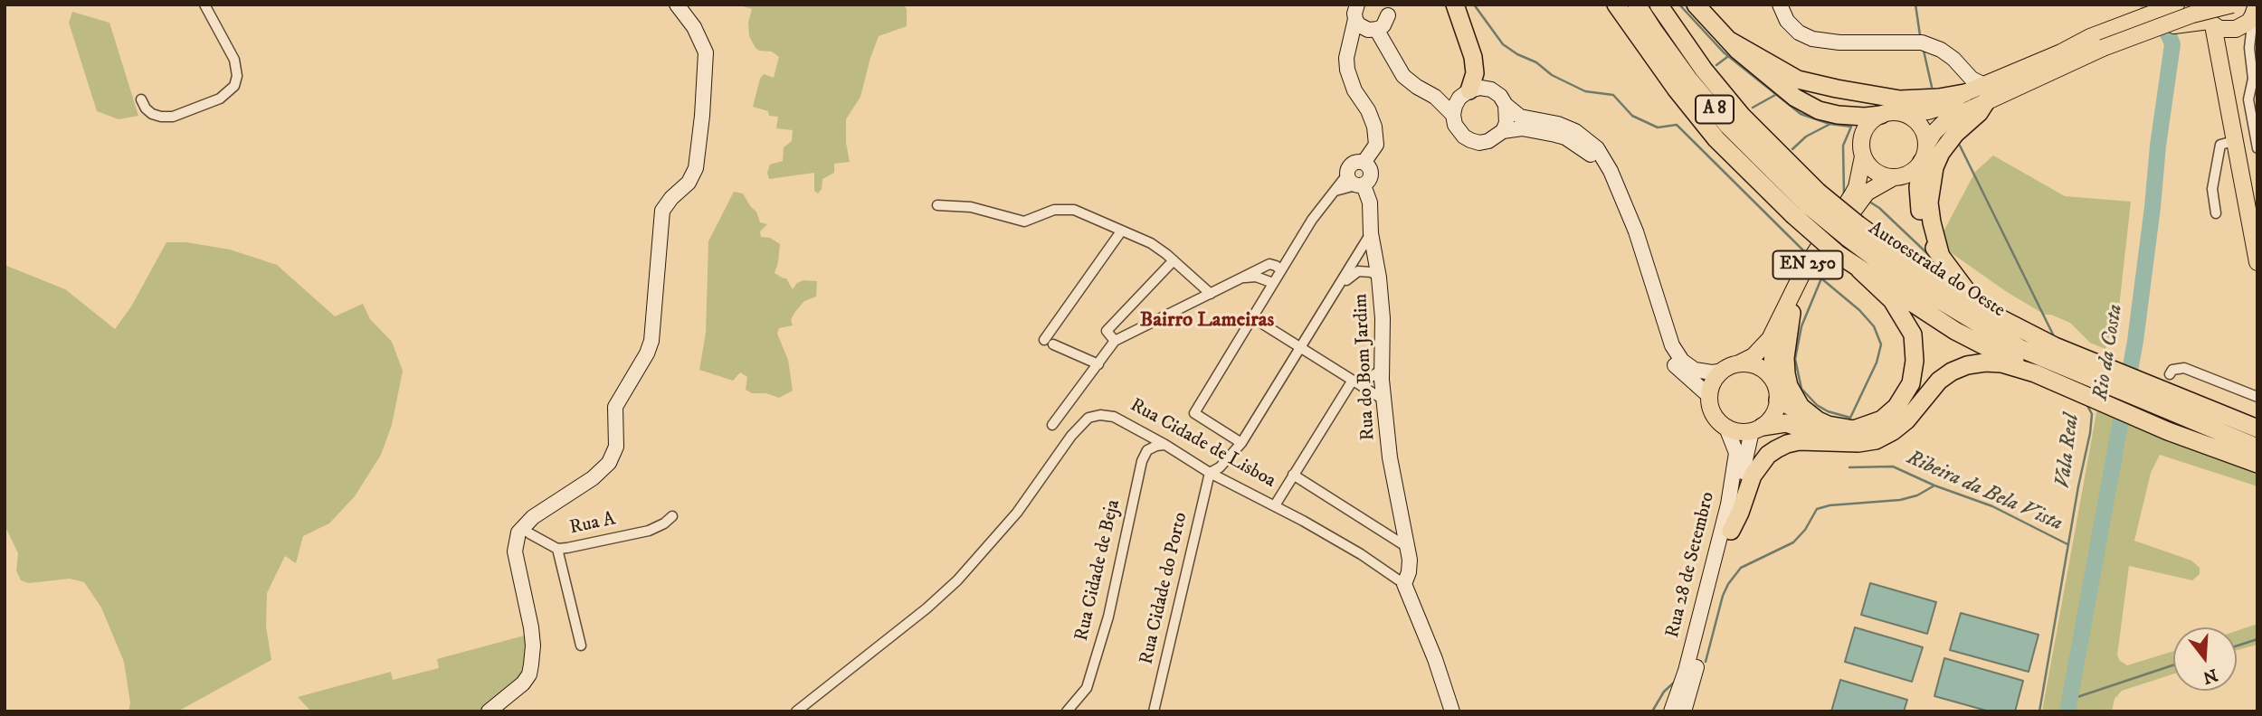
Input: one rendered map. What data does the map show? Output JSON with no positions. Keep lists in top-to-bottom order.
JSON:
{
  "streets": {
    "highway": ["A 8", "Autoestrada do Oeste"],
    "main road": ["EN 250"],
    "street": [
      "Rua do Bom Jardim",
      "Rua Cidade de Lisboa",
      "Rua A",
      "Rua 28 de Setembro",
      "Rua Cidade de Beja",
      "Rua Cidade do Porto"
    ]
  },
  "crossings": [
    ["EN 250", "Rua 28 de Setembro"],
    ["Rua do Bom Jardim", "Rua Cidade de Lisboa"],
    ["Rua Cidade de Lisboa", "Rua Cidade de Beja"],
    ["Rua Cidade de Lisboa", "Rua Cidade do Porto"]
  ],
  "districts": ["Bairro Lameiras"],
  "water": ["Rio da Costa", "Vala Real", "Ribeira da Bela Vista"],
  "north": "bottom"
}
